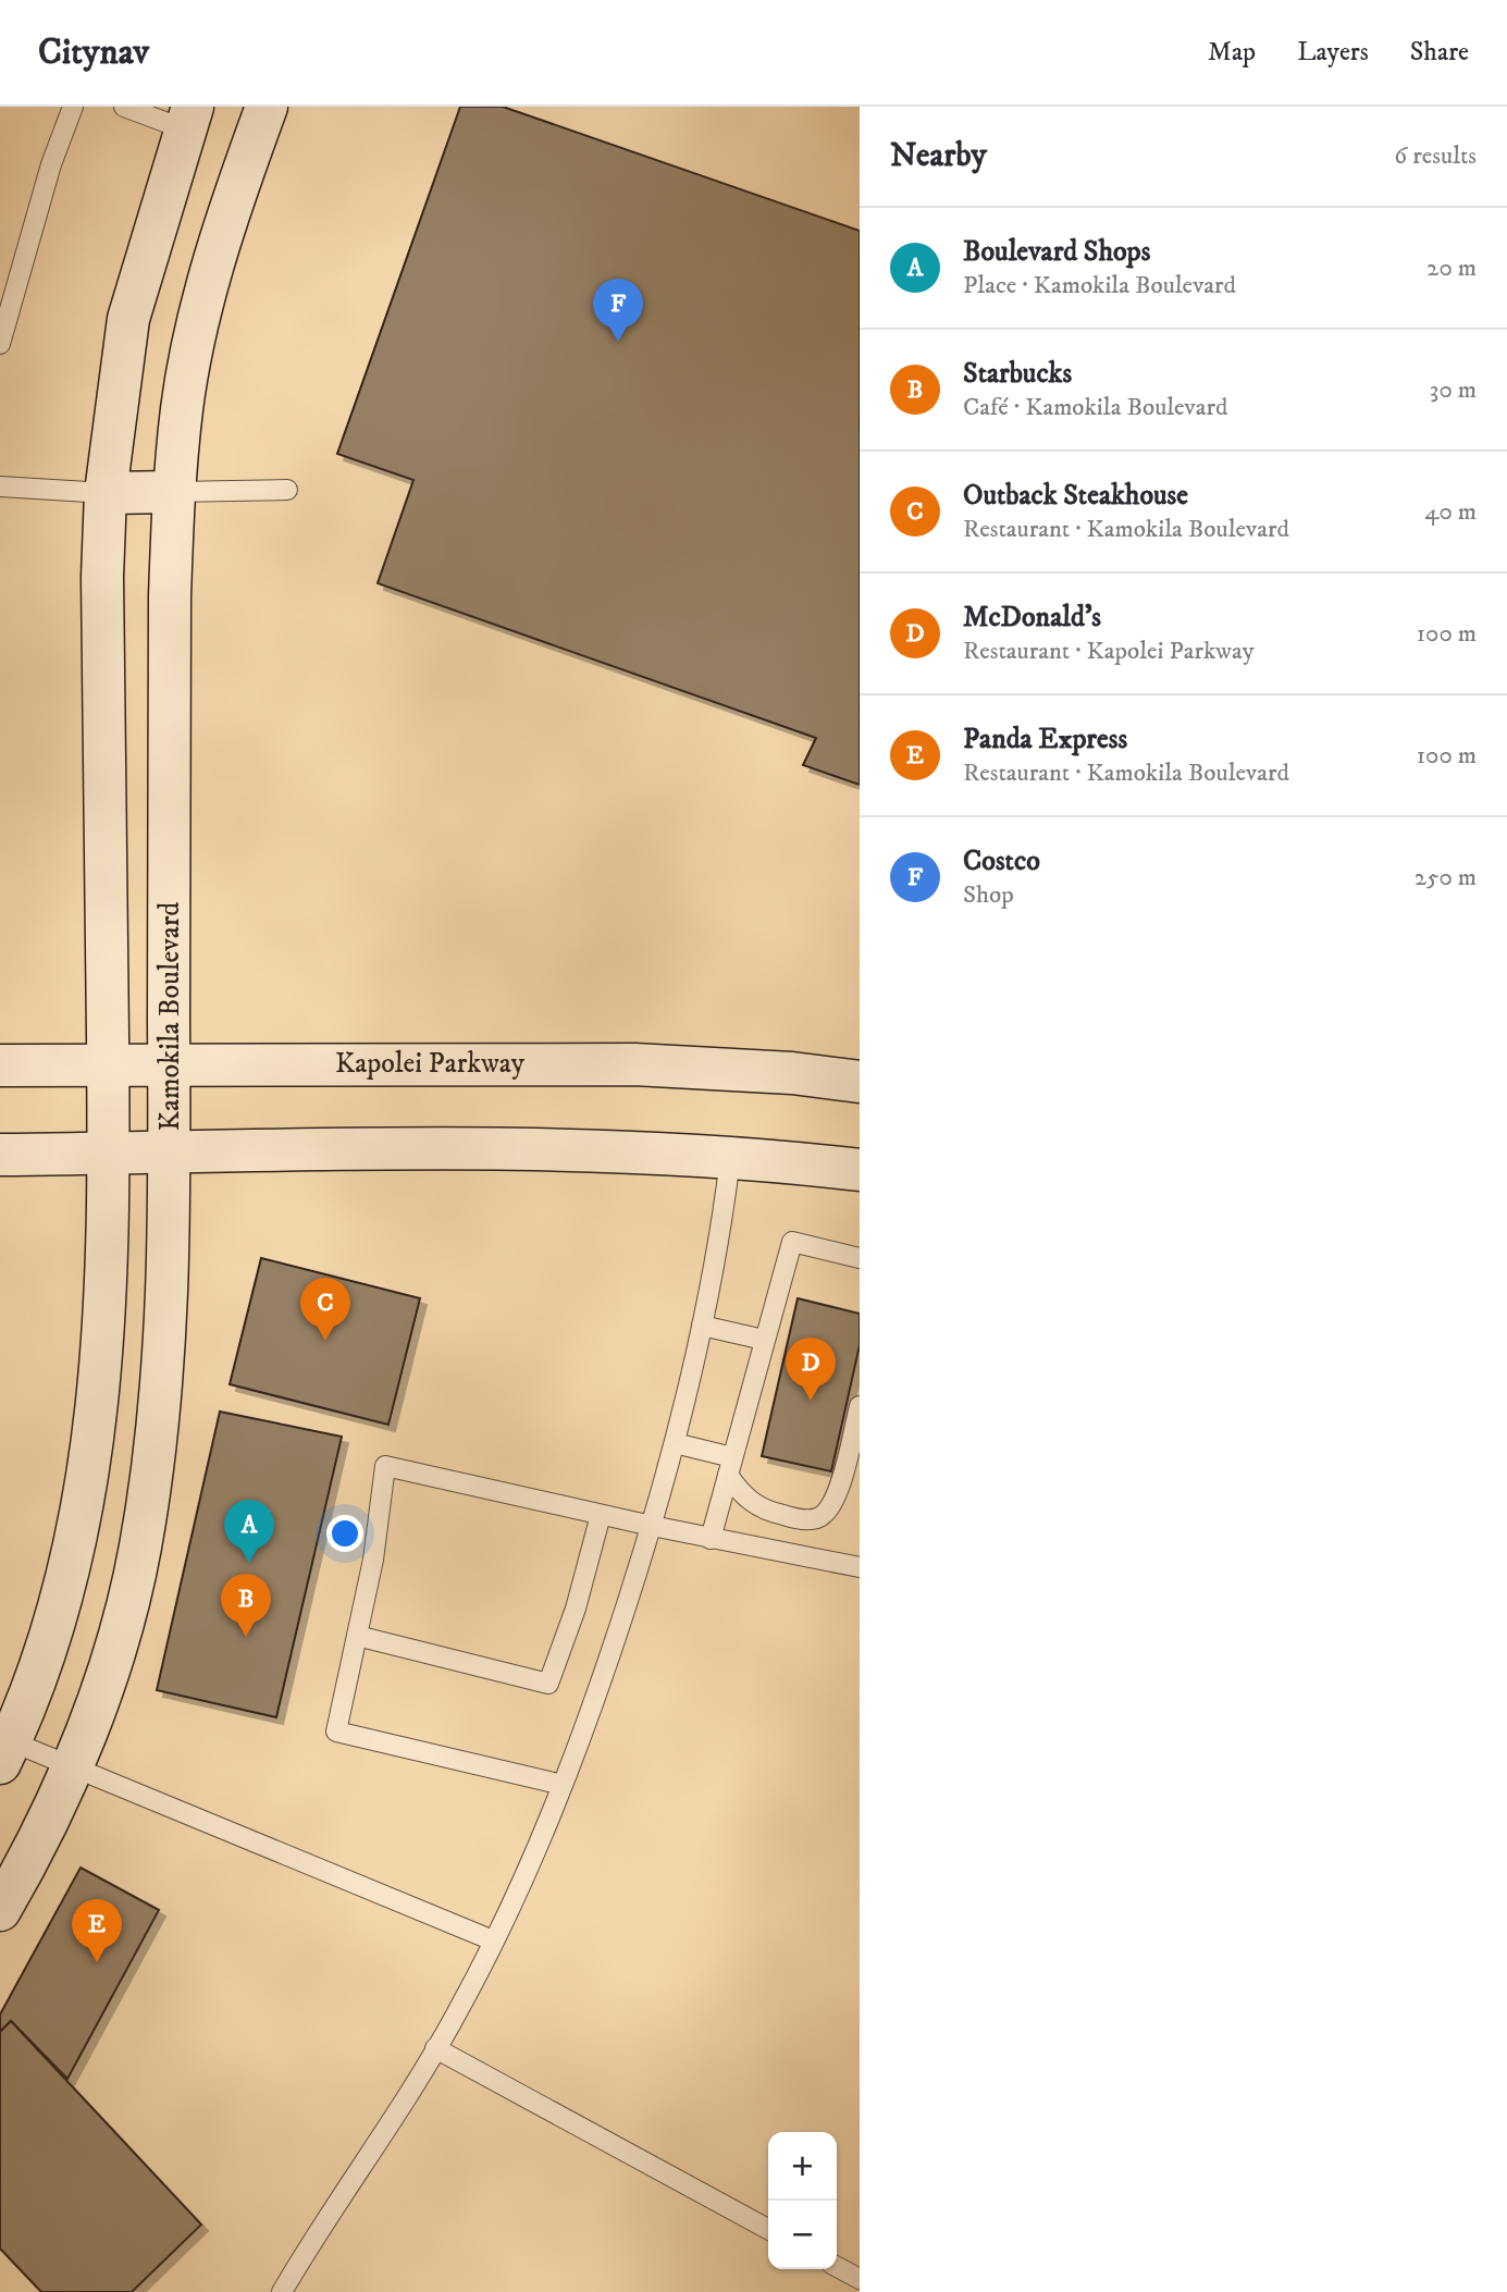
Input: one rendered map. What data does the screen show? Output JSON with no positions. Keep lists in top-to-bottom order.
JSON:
{
  "streets": {
    "main road": ["Kamokila Boulevard", "Kapolei Parkway"]
  },
  "crossings": [
    ["Kamokila Boulevard", "Kapolei Parkway"]
  ],
  "page": {
    "header": "Citynav",
    "nav": ["Map", "Layers", "Share"],
    "heading": ["Nearby", "6 results"],
    "list": [
      {
        "mark": "A",
        "name": "Boulevard Shops",
        "note": "Place · Kamokila Boulevard",
        "value": "20 m"
      },
      {
        "mark": "B",
        "name": "Starbucks",
        "note": "Café · Kamokila Boulevard",
        "value": "30 m"
      },
      {
        "mark": "C",
        "name": "Outback Steakhouse",
        "note": "Restaurant · Kamokila Boulevard",
        "value": "40 m"
      },
      {
        "mark": "D",
        "name": "McDonald's",
        "note": "Restaurant · Kapolei Parkway",
        "value": "100 m"
      },
      {
        "mark": "E",
        "name": "Panda Express",
        "note": "Restaurant · Kamokila Boulevard",
        "value": "100 m"
      },
      {
        "mark": "F",
        "name": "Costco",
        "note": "Shop",
        "value": "250 m"
      }
    ],
    "pins": [
      "F",
      "C",
      "D",
      "A",
      "B",
      "E"
    ],
    "map_buttons": ["+", "−"]
  }
}
